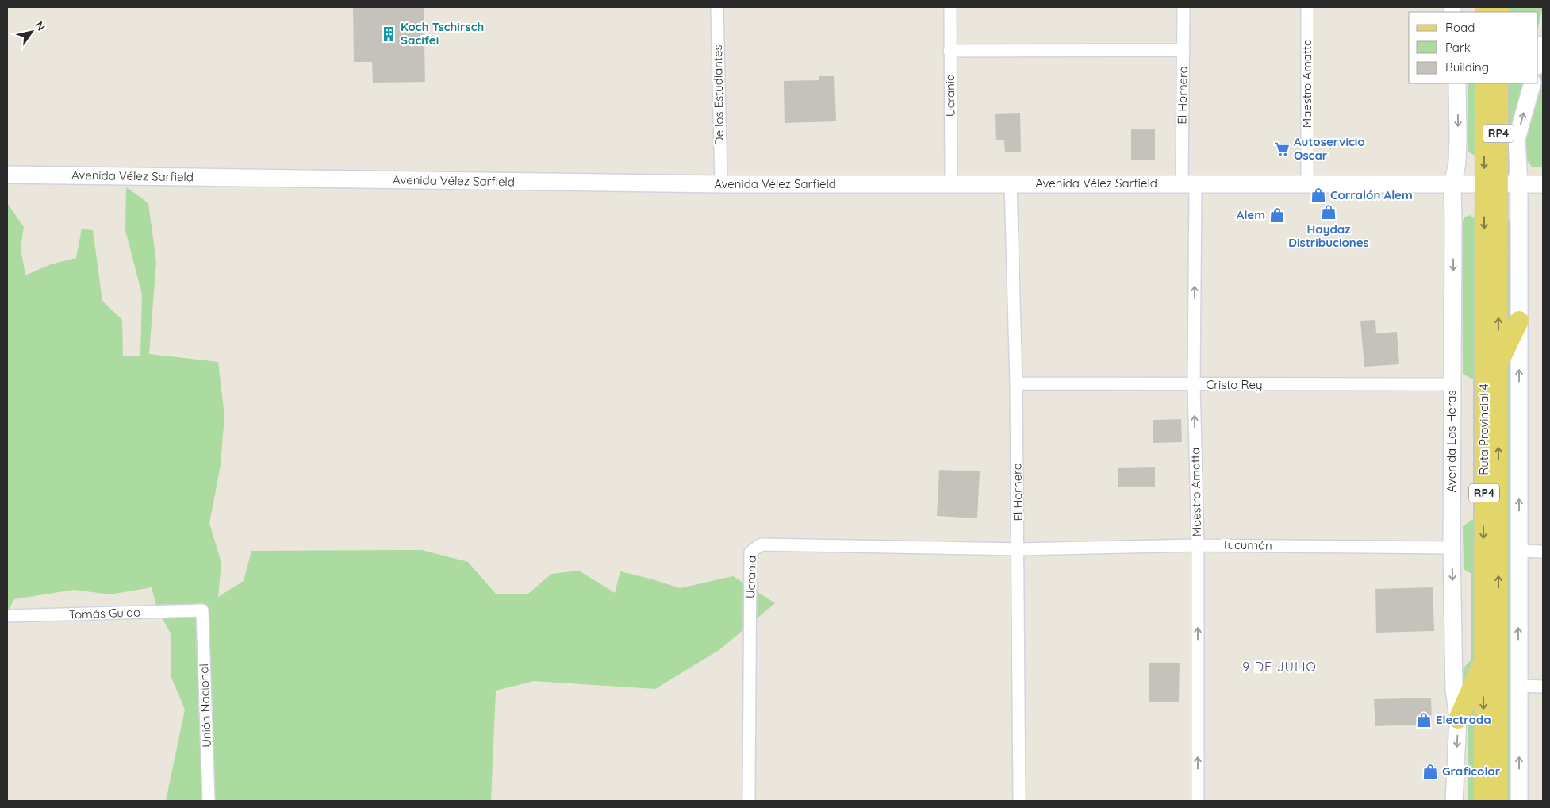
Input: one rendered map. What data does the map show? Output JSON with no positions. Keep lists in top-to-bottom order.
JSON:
{
  "streets": {
    "main road": [
      "RP4",
      "Avenida Vélez Sarfield",
      "Ruta Provincial 4",
      "Avenida Las Heras"
    ],
    "street": [
      "Maestro Amatta",
      "De los Estudiantes",
      "Ucrania",
      "El Hornero",
      "Cristo Rey",
      "Tucumán",
      "Tomás Guido",
      "Unión Nacional"
    ]
  },
  "crossings": [
    ["Maestro Amatta", "El Hornero"],
    ["Maestro Amatta", "Avenida Vélez Sarfield"],
    ["Maestro Amatta", "Cristo Rey"],
    ["Maestro Amatta", "Tucumán"],
    ["De los Estudiantes", "Avenida Vélez Sarfield"],
    ["Ucrania", "El Hornero"],
    ["Ucrania", "Avenida Vélez Sarfield"],
    ["Ucrania", "Tucumán"],
    ["El Hornero", "Avenida Vélez Sarfield"],
    ["El Hornero", "Cristo Rey"],
    ["El Hornero", "Tucumán"],
    ["Avenida Vélez Sarfield", "Ruta Provincial 4"],
    ["Avenida Vélez Sarfield", "Avenida Las Heras"],
    ["Cristo Rey", "Avenida Las Heras"],
    ["Avenida Las Heras", "Tucumán"],
    ["Tomás Guido", "Unión Nacional"]
  ],
  "one_way": ["Maestro Amatta"],
  "districts": ["9 DE JULIO"],
  "places": {
    "building": ["Koch Tschirsch Sacifei"],
    "supermarket": ["Autoservicio Oscar"],
    "shop": [
      "Corralón Alem",
      "Haydaz Distribuciones",
      "Alem",
      "Electroda",
      "Graficolor"
    ]
  },
  "legend": ["Road", "Park", "Building"],
  "north": "top right"
}
